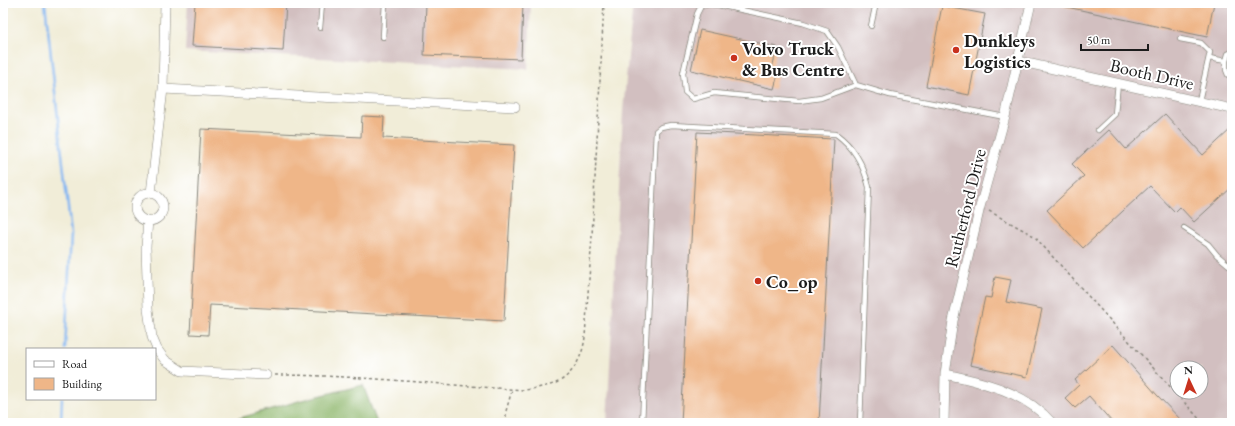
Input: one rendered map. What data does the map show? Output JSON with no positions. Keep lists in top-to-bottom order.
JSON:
{
  "streets": {
    "street": ["Booth Drive", "Rutherford Drive"]
  },
  "crossings": [
    ["Booth Drive", "Rutherford Drive"]
  ],
  "places": ["Dunkleys Logistics", "Volvo Truck & Bus Centre", "Co_op"],
  "legend": ["Road", "Building"],
  "scale_bar": "50 m",
  "north": "top"
}
